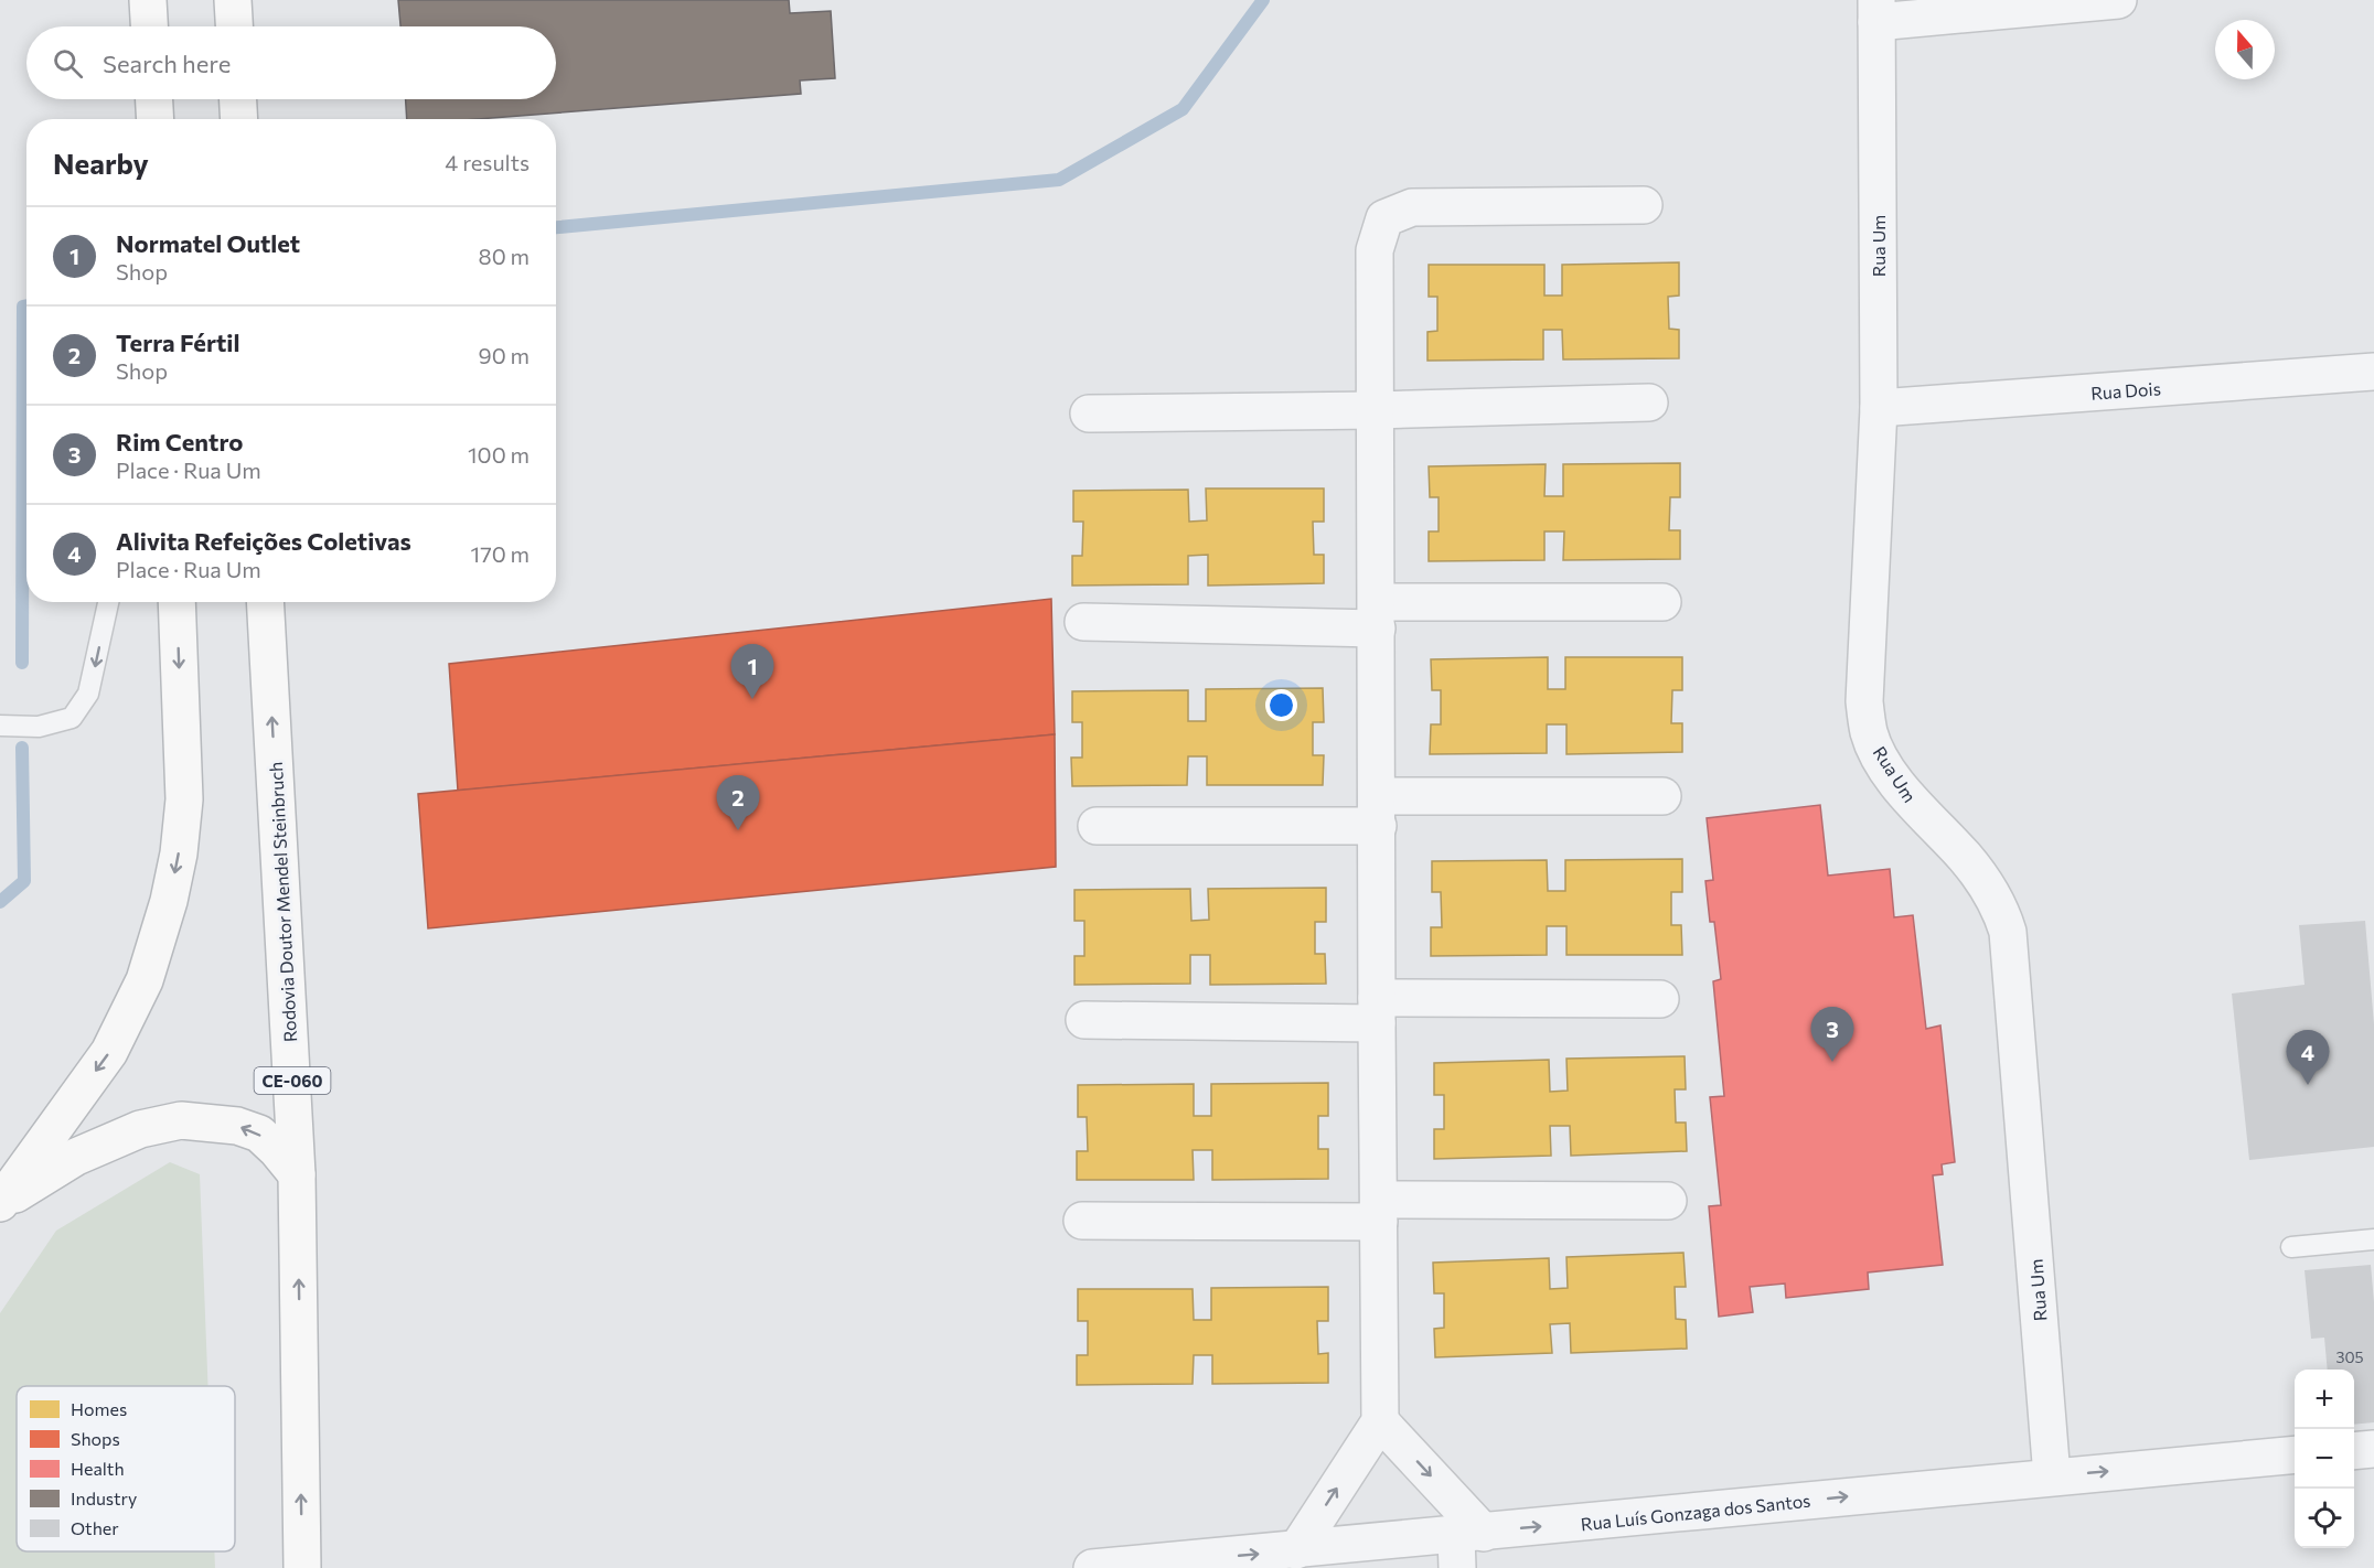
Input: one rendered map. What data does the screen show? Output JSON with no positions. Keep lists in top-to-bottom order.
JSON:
{
  "streets": {
    "highway": ["Rodovia Doutor Mendel Steinbruch", "CE-060"],
    "street": ["Rua Um", "Rua Dois", "Rua Luís Gonzaga dos Santos"]
  },
  "crossings": [
    ["Rua Um", "Rua Dois"],
    ["Rua Um", "Rua Luís Gonzaga dos Santos"]
  ],
  "one_way": ["Rua Luís Gonzaga dos Santos"],
  "house_numbers": ["305"],
  "legend": [
    "Homes",
    "Shops",
    "Health",
    "Industry",
    "Other"
  ],
  "north": "top",
  "page": {
    "search": "Search here",
    "heading": ["Nearby", "4 results"],
    "list": [
      {
        "mark": "1",
        "name": "Normatel Outlet",
        "note": "Shop",
        "value": "80 m"
      },
      {
        "mark": "2",
        "name": "Terra Fértil",
        "note": "Shop",
        "value": "90 m"
      },
      {
        "mark": "3",
        "name": "Rim Centro",
        "note": "Place · Rua Um",
        "value": "100 m"
      },
      {
        "mark": "4",
        "name": "Alivita Refeições Coletivas",
        "note": "Place · Rua Um",
        "value": "170 m"
      }
    ],
    "pins": [
      "1",
      "2",
      "3",
      "4"
    ],
    "map_buttons": ["+", "−"]
  }
}
